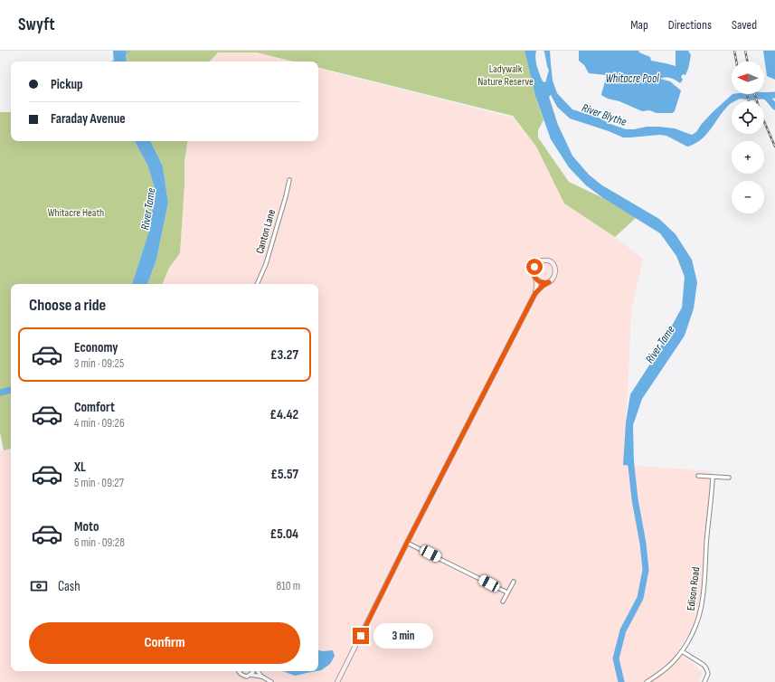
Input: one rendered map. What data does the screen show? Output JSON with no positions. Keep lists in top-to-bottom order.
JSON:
{
  "streets": {
    "street": ["Canton Lane", "Edison Road"]
  },
  "water": ["Whitacre Pool", "River Blythe", "River Tame"],
  "parks": ["Ladywalk Nature Reserve", "Whitacre Heath"],
  "north": "left",
  "page": {
    "header": "Swyft",
    "nav": ["Map", "Directions", "Saved"],
    "map_buttons": ["+", "−"],
    "banner": ["Pickup", "Faraday Avenue"],
    "heading": "Choose a ride",
    "list": [
      {
        "name": "Economy",
        "note": "3 min · 09:25",
        "value": "£3.27"
      },
      {
        "name": "Comfort",
        "note": "4 min · 09:26",
        "value": "£4.42"
      },
      {
        "name": "XL",
        "note": "5 min · 09:27",
        "value": "£5.57"
      },
      {
        "name": "Moto",
        "note": "6 min · 09:28",
        "value": "£5.04"
      }
    ],
    "pay": ["Cash", "810 m"],
    "buttons": "Confirm",
    "bubble": "3 min"
  }
}
